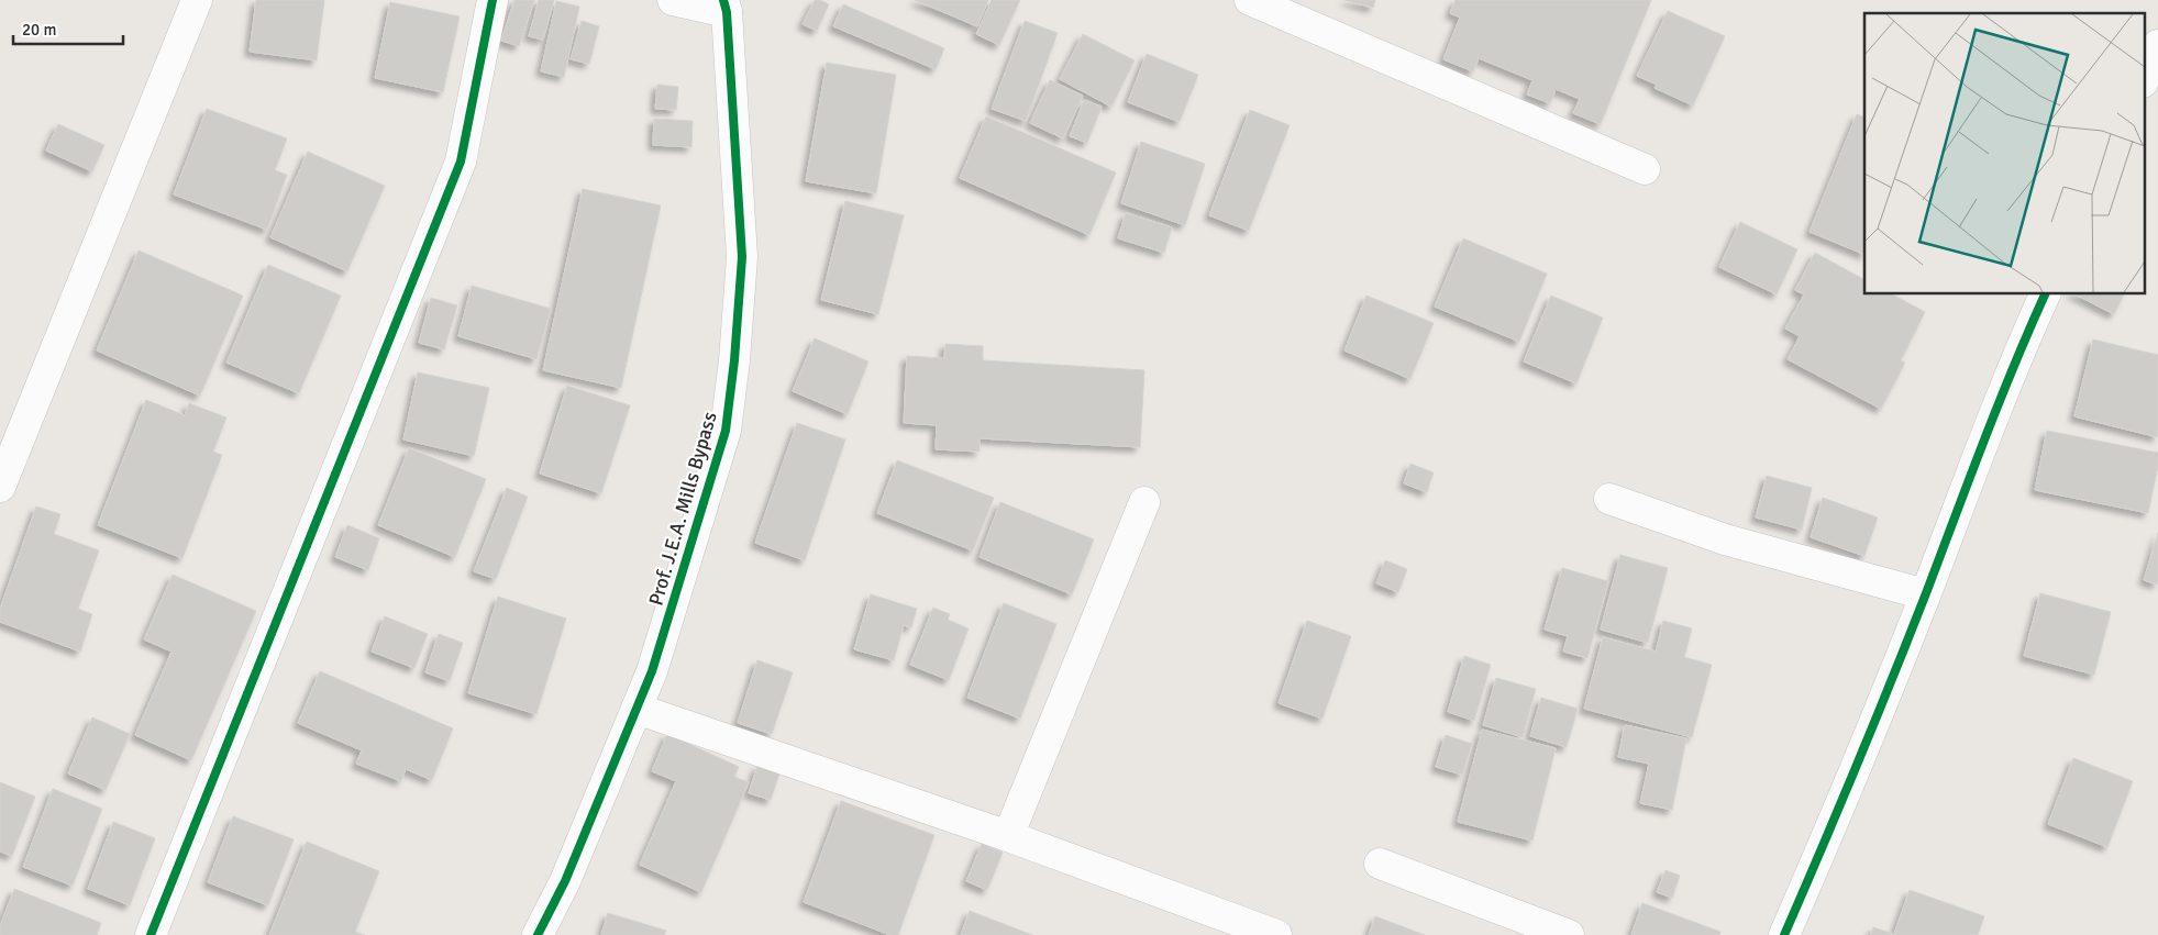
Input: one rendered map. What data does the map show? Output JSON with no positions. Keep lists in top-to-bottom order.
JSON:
{
  "streets": {
    "street": ["Prof. J.E.A. Mills Bypass"]
  },
  "scale_bar": "20 m"
}
